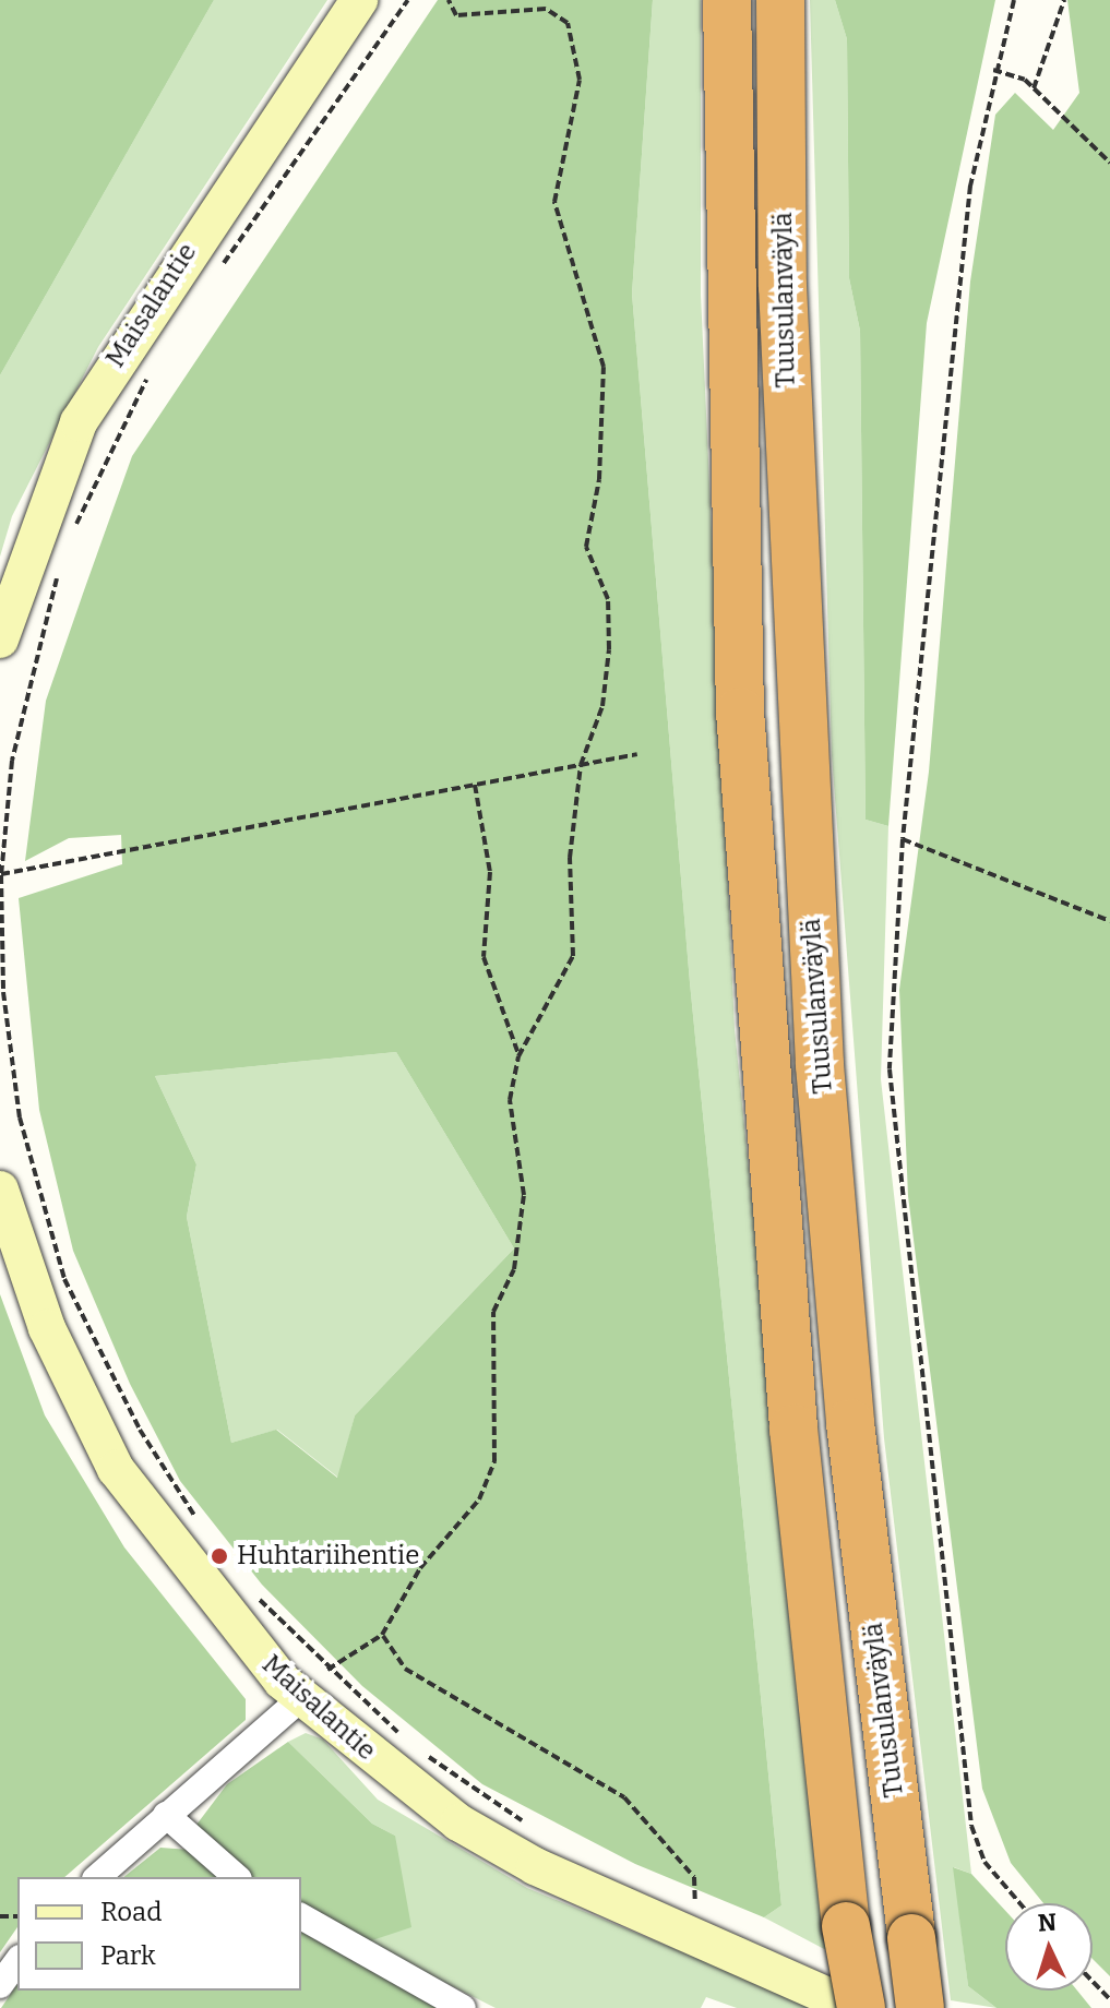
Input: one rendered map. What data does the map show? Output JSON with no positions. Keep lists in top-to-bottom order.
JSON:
{
  "streets": {
    "highway": ["Tuusulanväylä"],
    "main road": ["Maisalantie"]
  },
  "crossings": [
    ["Tuusulanväylä", "Maisalantie"]
  ],
  "places": ["Huhtariihentie"],
  "legend": ["Road", "Park"],
  "north": "top"
}
